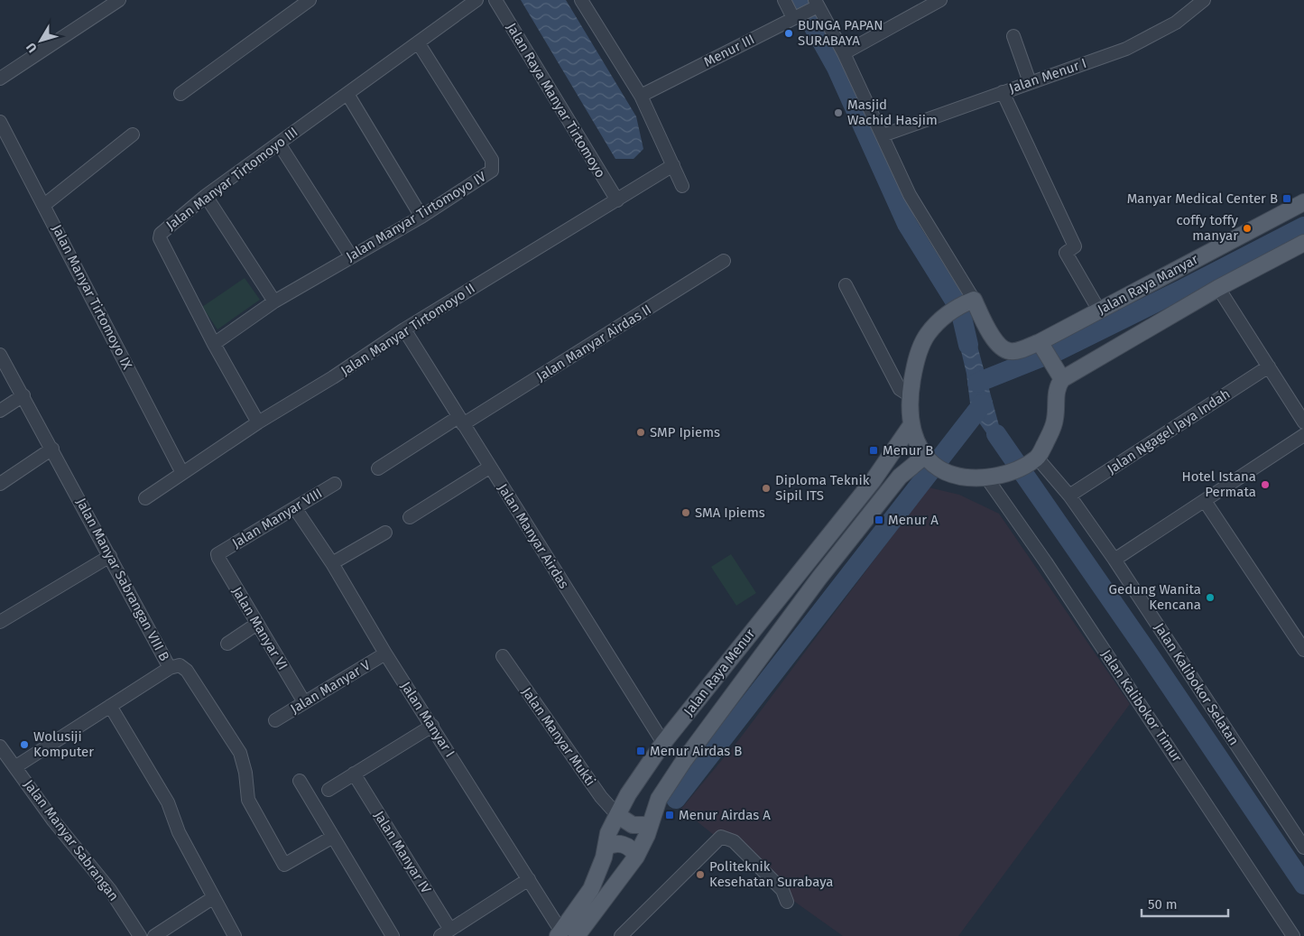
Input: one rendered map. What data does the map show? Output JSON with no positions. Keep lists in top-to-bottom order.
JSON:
{
  "streets": {
    "main road": ["Jalan Raya Manyar", "Jalan Raya Menur"],
    "street": [
      "Menur III",
      "Jalan Menur I",
      "Jalan Raya Manyar Tirtomoyo",
      "Jalan Manyar Tirtomoyo III",
      "Jalan Manyar Tirtomoyo IV",
      "Jalan Manyar Tirtomoyo IX",
      "Jalan Manyar Tirtomoyo II",
      "Jalan Manyar Airdas II",
      "Jalan Ngagel Jaya Indah",
      "Jalan Manyar VIII",
      "Jalan Manyar Airdas",
      "Jalan Manyar Sabrangan VIII B",
      "Jalan Manyar VI",
      "Jalan Kalibokor Selatan",
      "Jalan Manyar V",
      "Jalan Kalibokor Timur",
      "Jalan Manyar I",
      "Jalan Manyar Mukti",
      "Jalan Manyar Sabrangan",
      "Jalan Manyar IV"
    ]
  },
  "crossings": [
    ["Jalan Raya Manyar Tirtomoyo", "Jalan Manyar Tirtomoyo II"],
    ["Jalan Manyar Tirtomoyo III", "Jalan Manyar Tirtomoyo IV"],
    ["Jalan Manyar Tirtomoyo III", "Jalan Manyar Tirtomoyo II"],
    ["Jalan Manyar Tirtomoyo IX", "Jalan Manyar Tirtomoyo II"],
    ["Jalan Manyar Tirtomoyo II", "Jalan Manyar Airdas"],
    ["Jalan Manyar Airdas II", "Jalan Manyar Airdas"],
    ["Jalan Ngagel Jaya Indah", "Jalan Kalibokor Selatan"],
    ["Jalan Manyar VIII", "Jalan Manyar VI"],
    ["Jalan Manyar VIII", "Jalan Manyar I"],
    ["Jalan Manyar Airdas", "Jalan Raya Menur"],
    ["Jalan Manyar Sabrangan VIII B", "Jalan Manyar Sabrangan"],
    ["Jalan Manyar VI", "Jalan Manyar V"],
    ["Jalan Raya Menur", "Jalan Manyar I"],
    ["Jalan Raya Menur", "Jalan Manyar Mukti"],
    ["Jalan Manyar V", "Jalan Manyar I"]
  ],
  "places": {
    "other": [
      "BUNGA PAPAN SURABAYA",
      "Masjid Wachid Hasjim",
      "coffy toffy manyar",
      "SMP Ipiems",
      "Hotel Istana Permata",
      "Diploma Teknik Sipil ITS",
      "SMA Ipiems",
      "Gedung Wanita Kencana",
      "Wolusiji Komputer",
      "Politeknik Kesehatan Surabaya"
    ],
    "transit": [
      "Manyar Medical Center B",
      "Menur B",
      "Menur A",
      "Menur Airdas B",
      "Menur Airdas A"
    ]
  },
  "scale_bar": "50 m",
  "north": "bottom left"
}
